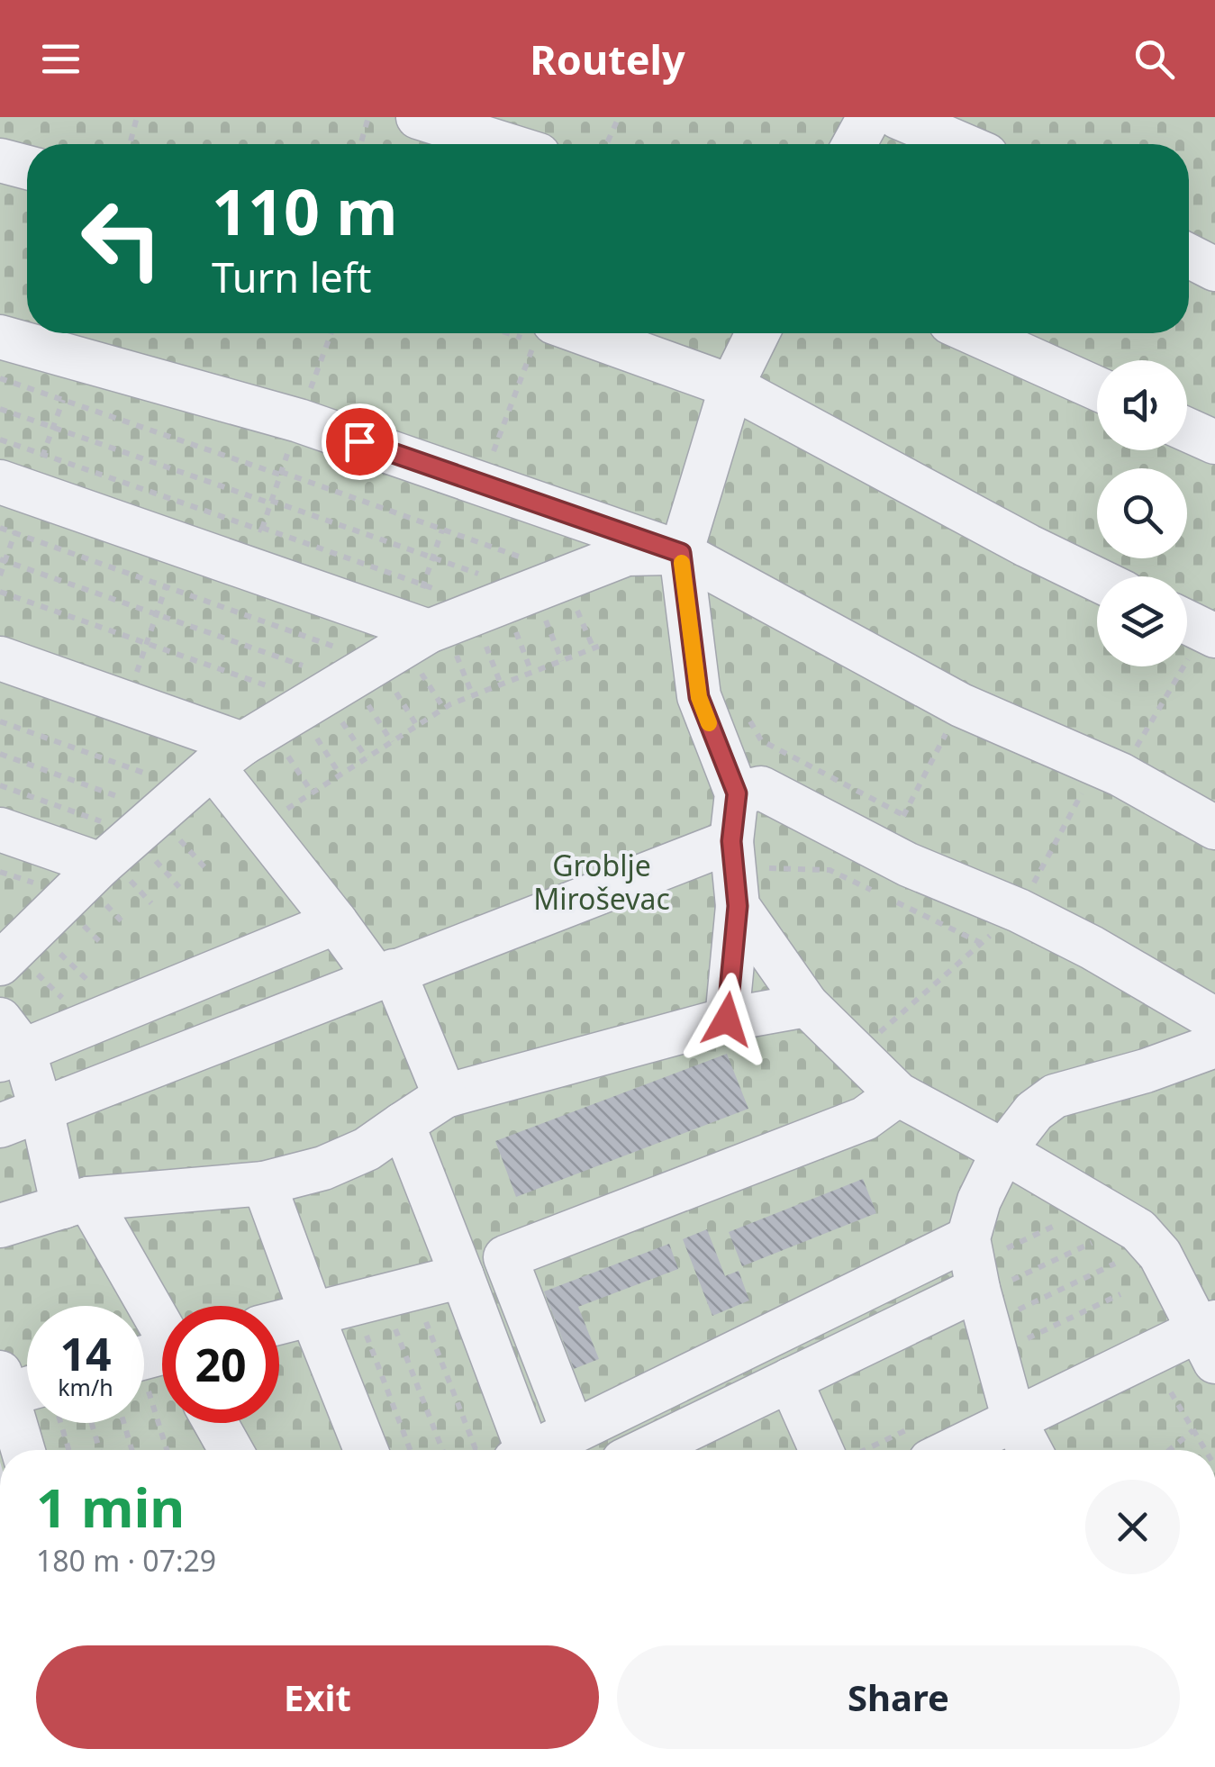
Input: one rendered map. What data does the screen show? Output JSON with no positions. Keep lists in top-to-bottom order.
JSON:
{
  "parks": ["Groblje Miroševac"],
  "page": {
    "header": "Routely",
    "turn": ["110 m", "Turn left"],
    "speed": "14 km/h",
    "limit": "20",
    "heading": ["1 min", "180 m · 07:29"],
    "buttons": ["Exit", "Share"]
  }
}
